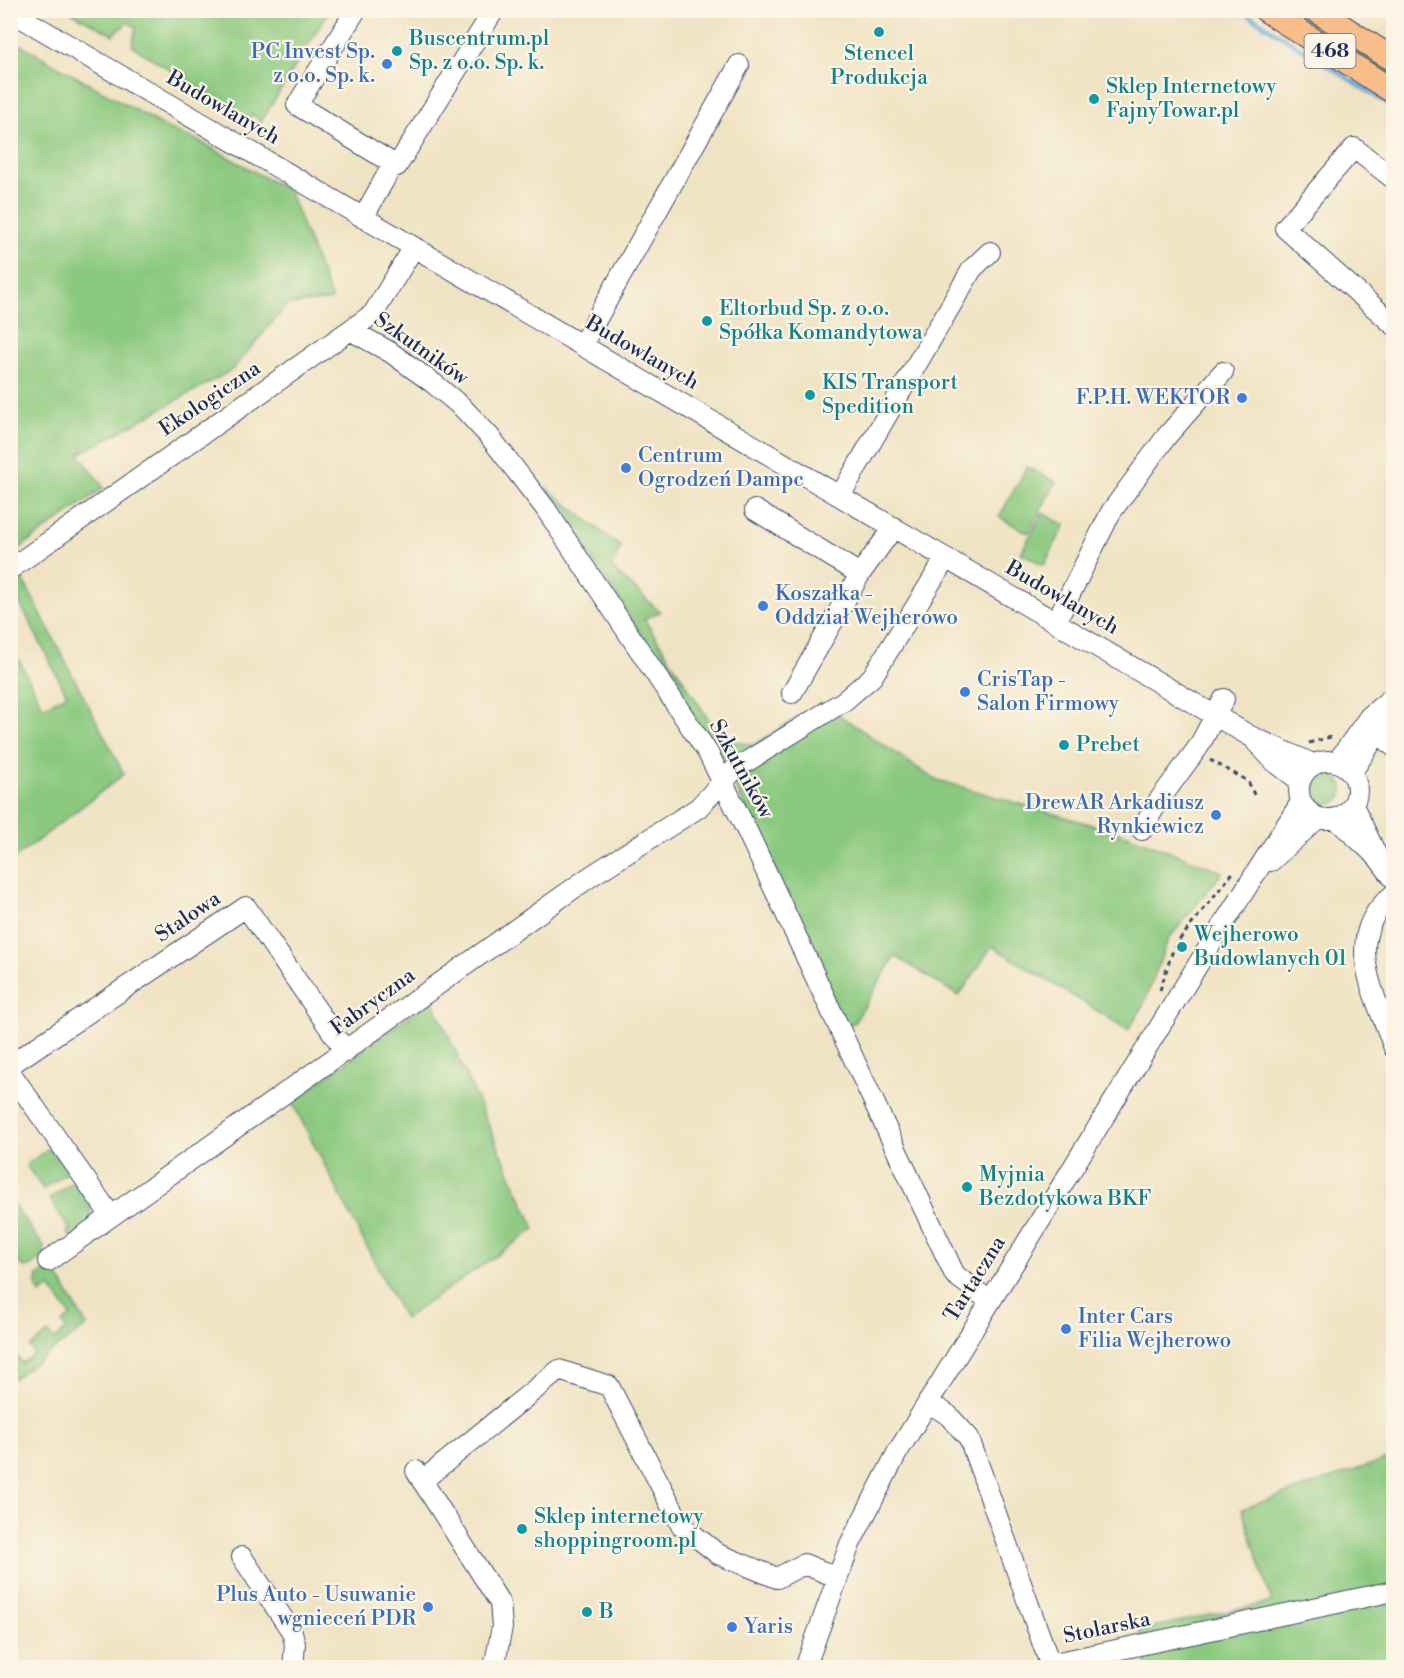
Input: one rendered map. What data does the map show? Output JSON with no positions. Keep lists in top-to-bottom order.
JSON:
{
  "streets": {
    "main road": ["468"],
    "street": [
      "Budowlanych",
      "Szkutników",
      "Ekologiczna",
      "Stalowa",
      "Fabryczna",
      "Tartaczna",
      "Stolarska"
    ]
  },
  "crossings": [
    ["Budowlanych", "Ekologiczna"],
    ["Budowlanych", "Fabryczna"],
    ["Budowlanych", "Tartaczna"],
    ["Szkutników", "Ekologiczna"],
    ["Szkutników", "Fabryczna"],
    ["Szkutników", "Tartaczna"],
    ["Stalowa", "Fabryczna"],
    ["Tartaczna", "Stolarska"]
  ],
  "places": [
    "Stencel Produkcja",
    "Buscentrum.pl Sp. z o.o. Sp. k.",
    "PC Invest Sp. z o.o. Sp. k.",
    "Sklep Internetowy FajnyTowar.pl",
    "Eltorbud Sp. z o.o. Spółka Komandytowa",
    "KIS Transport Spedition",
    "F.P.H. WEKTOR",
    "Centrum Ogrodzeń Dampc",
    "Koszałka - Oddział Wejherowo",
    "CrisTap - Salon Firmowy",
    "Prebet",
    "DrewAR Arkadiusz Rynkiewicz",
    "Wejherowo Budowlanych 01",
    "Myjnia Bezdotykowa BKF",
    "Inter Cars Filia Wejherowo",
    "Sklep internetowy shoppingroom.pl",
    "Plus Auto - Usuwanie wgnieceń PDR",
    "B",
    "Yaris"
  ]
}
